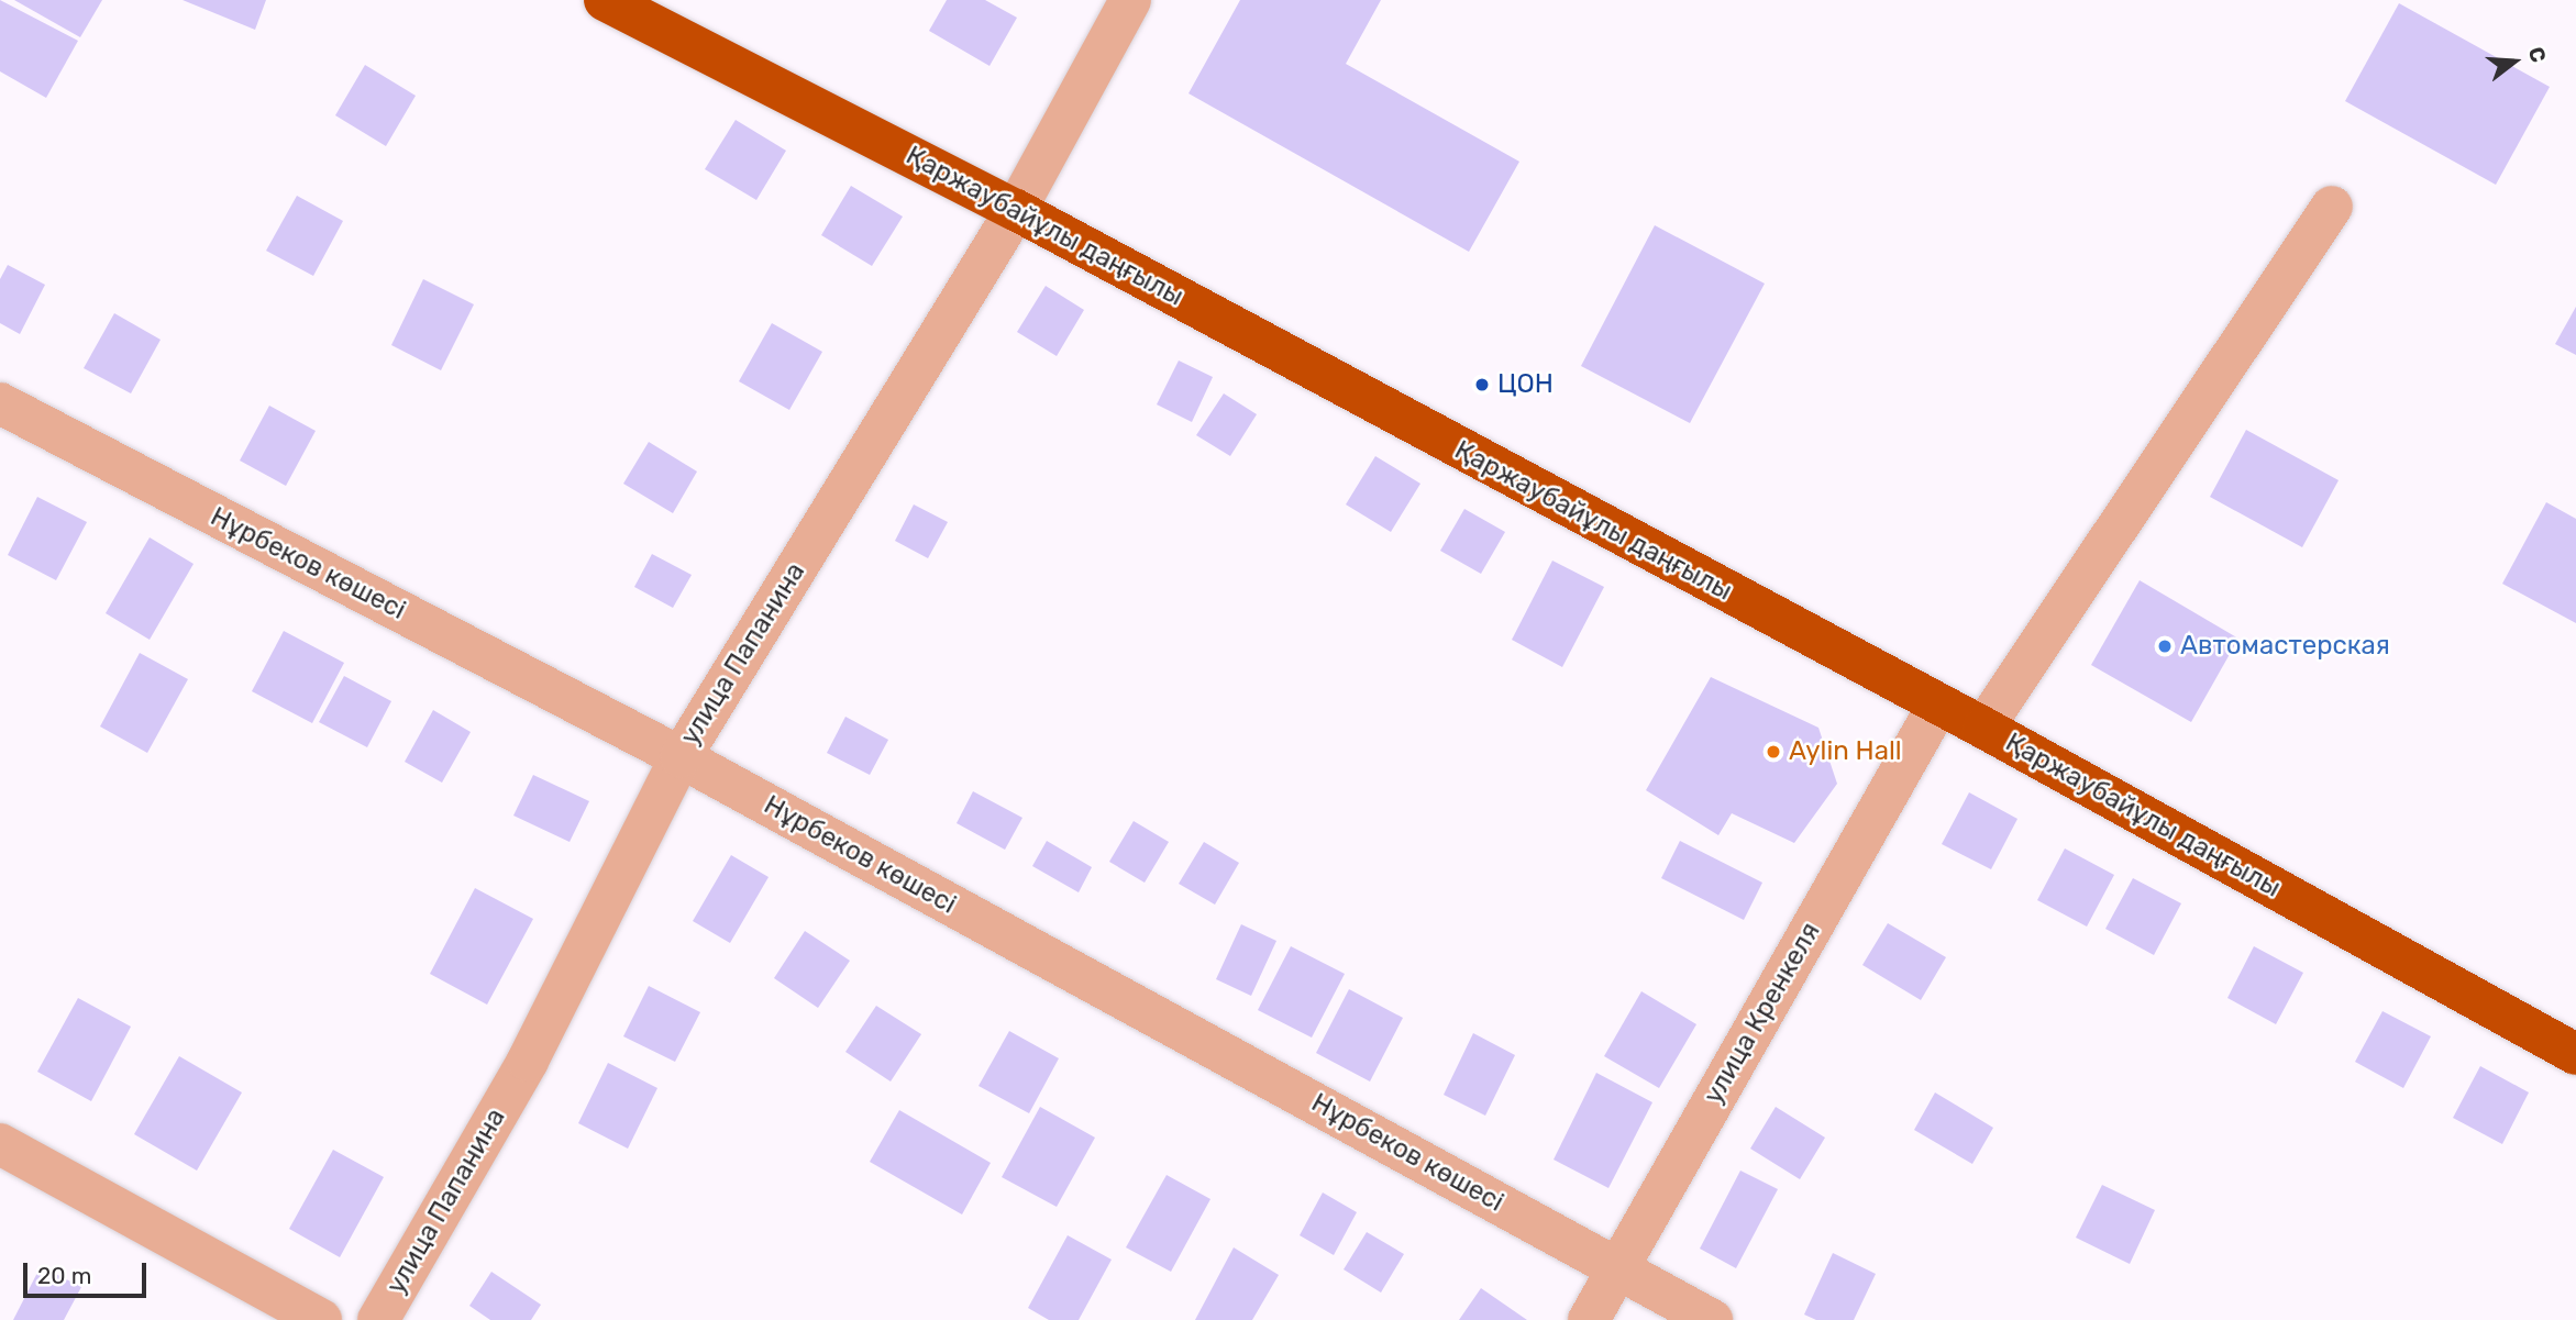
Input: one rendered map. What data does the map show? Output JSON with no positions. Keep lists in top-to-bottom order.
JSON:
{
  "streets": {
    "highway": ["Қаржаубайұлы даңғылы"],
    "street": ["Нұрбеков көшесі", "улица Папанина", "улица Кренкеля"]
  },
  "crossings": [
    ["Қаржаубайұлы даңғылы", "улица Папанина"],
    ["Қаржаубайұлы даңғылы", "улица Кренкеля"],
    ["Нұрбеков көшесі", "улица Папанина"],
    ["Нұрбеков көшесі", "улица Кренкеля"]
  ],
  "places": ["ЦОН", "Автомастерская", "Aylin Hall"],
  "scale_bar": "20 m",
  "north": "right"
}
